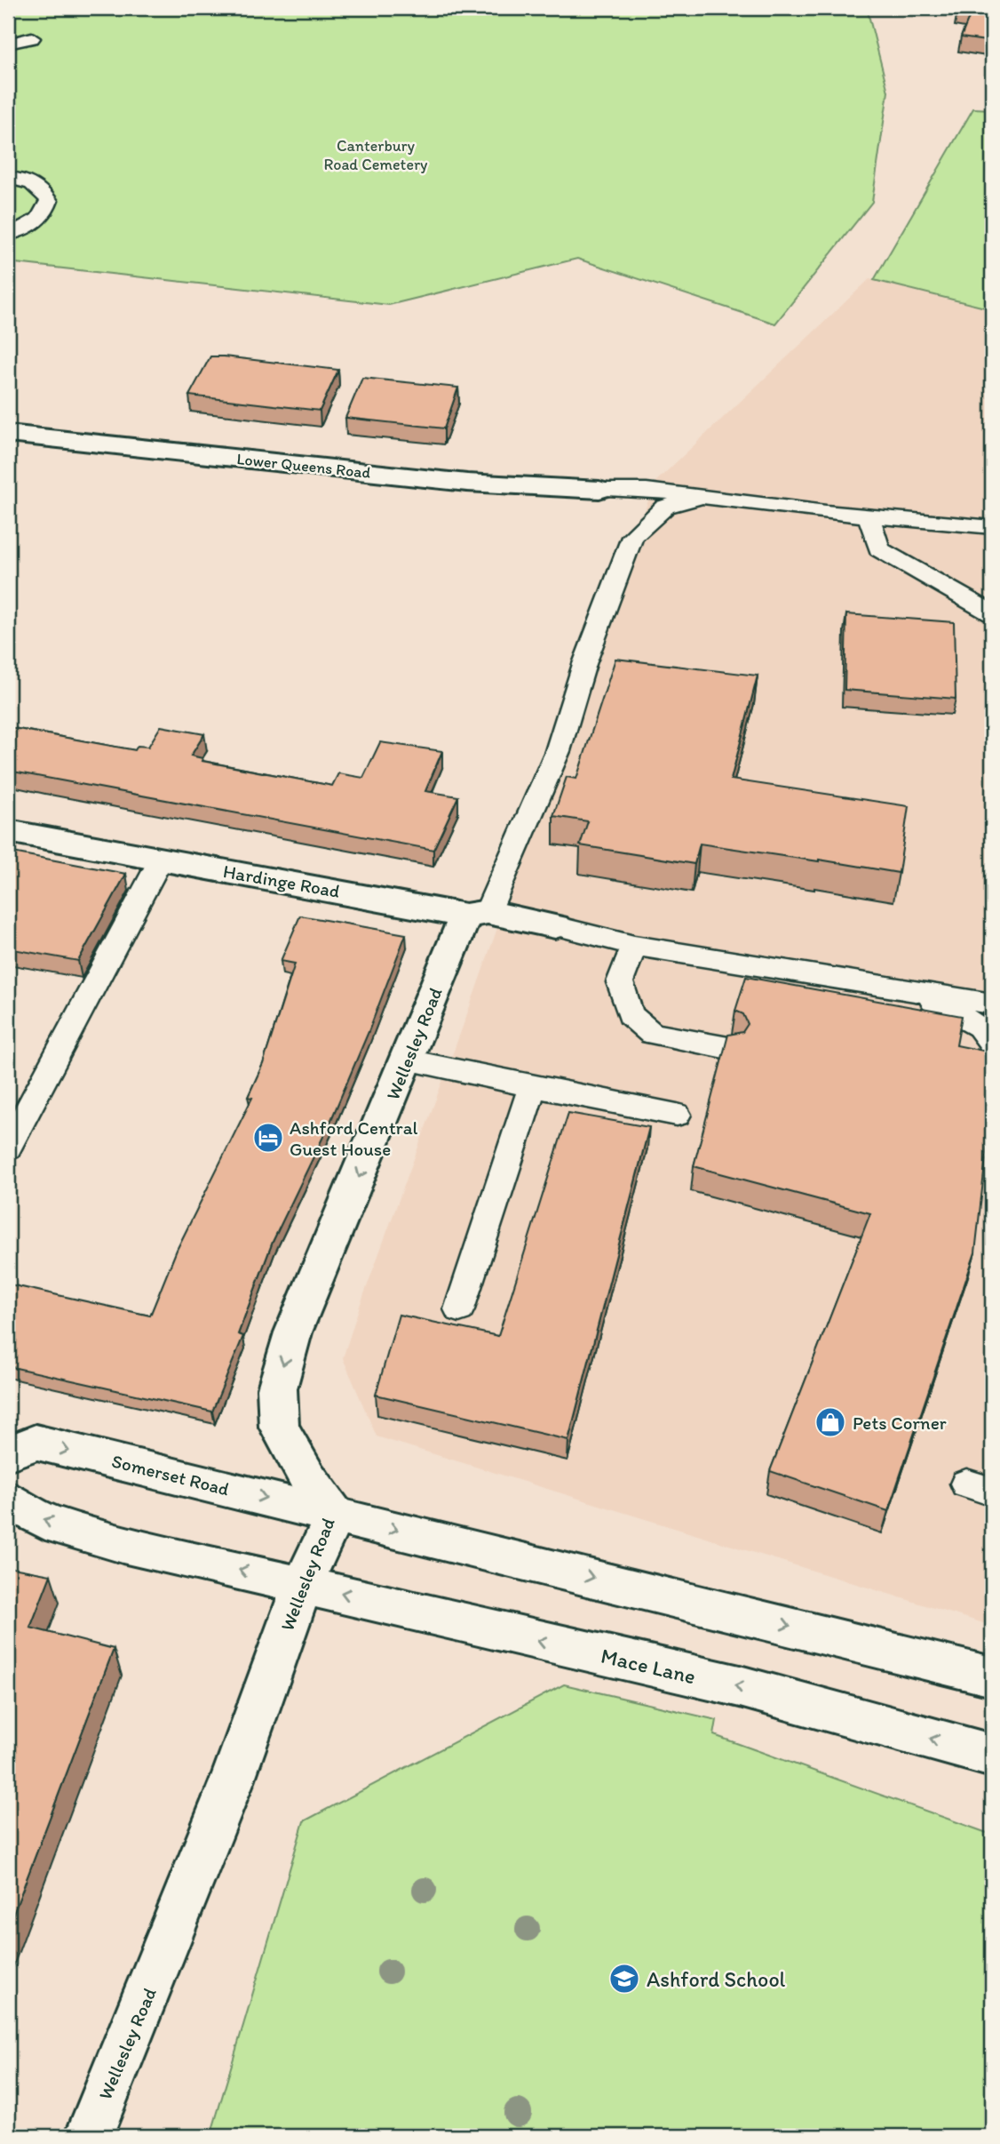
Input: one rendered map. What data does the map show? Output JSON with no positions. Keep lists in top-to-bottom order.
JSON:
{
  "streets": {
    "main road": [
      "Lower Queens Road",
      "Hardinge Road",
      "Wellesley Road",
      "Somerset Road",
      "Mace Lane"
    ]
  },
  "crossings": [
    ["Hardinge Road", "Wellesley Road"],
    ["Wellesley Road", "Somerset Road"],
    ["Wellesley Road", "Mace Lane"]
  ],
  "parks": ["Canterbury Road Cemetery"],
  "places": {
    "hotel": ["Ashford Central Guest House"],
    "shop": ["Pets Corner"],
    "school or university": ["Ashford School"]
  }
}
